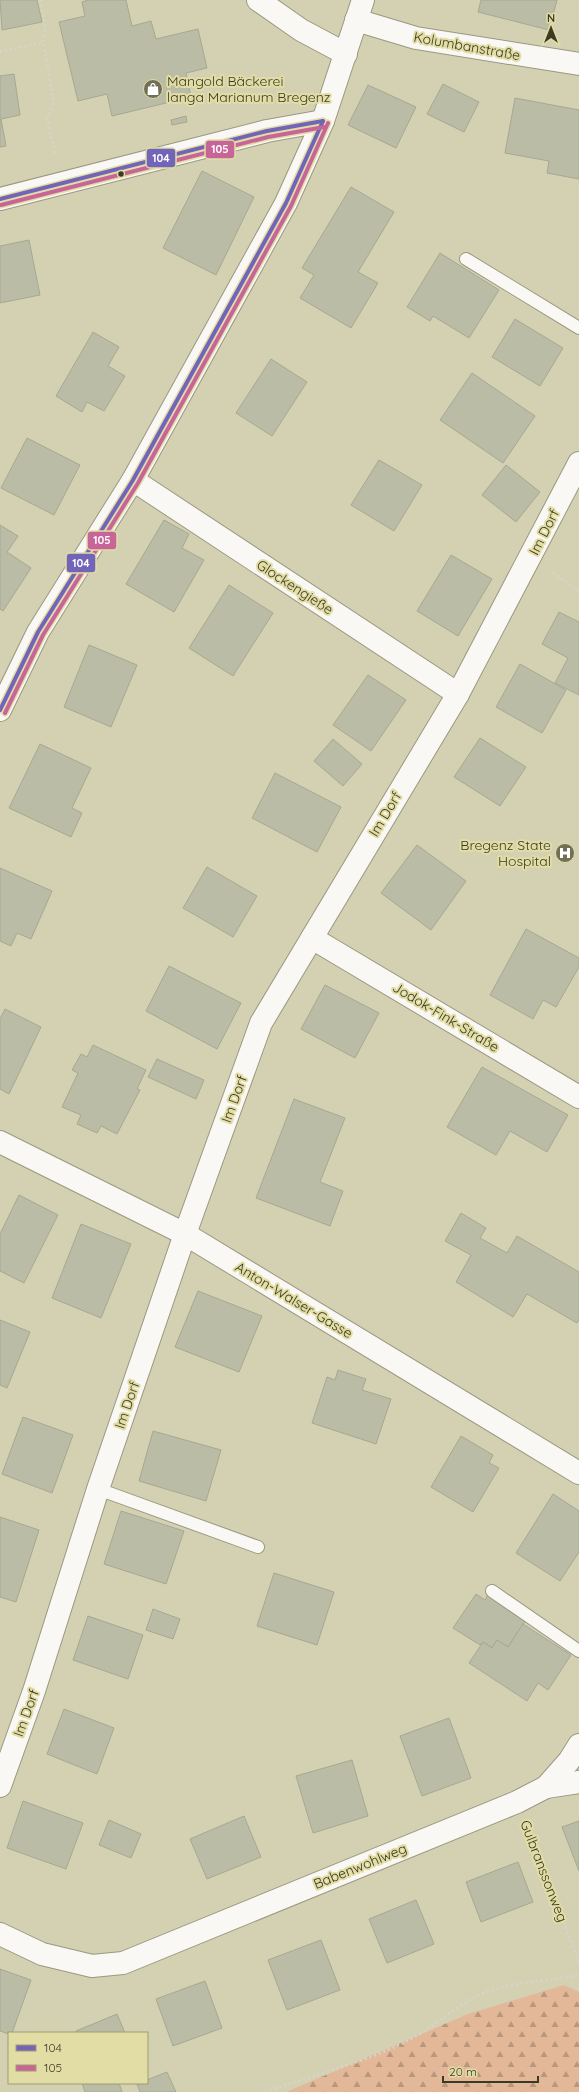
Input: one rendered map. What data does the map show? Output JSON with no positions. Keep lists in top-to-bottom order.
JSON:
{
  "streets": {
    "street": [
      "Kolumbanstraße",
      "Im Dorf",
      "Glockengieße",
      "Jodok-Fink-Straße",
      "Anton-Walser-Gasse",
      "Babenwohlweg"
    ],
    "path": ["Gulbranssonweg"]
  },
  "crossings": [
    ["Im Dorf", "Glockengieße"],
    ["Im Dorf", "Jodok-Fink-Straße"],
    ["Im Dorf", "Anton-Walser-Gasse"],
    ["Babenwohlweg", "Gulbranssonweg"]
  ],
  "places": {
    "shop": ["Mangold Bäckerei langa Marianum Bregenz"],
    "hospital": ["Bregenz State Hospital"]
  },
  "lines": ["transit line 104", "transit line 105"],
  "legend": ["104", "105"],
  "scale_bar": "20 m",
  "north": "top"
}
